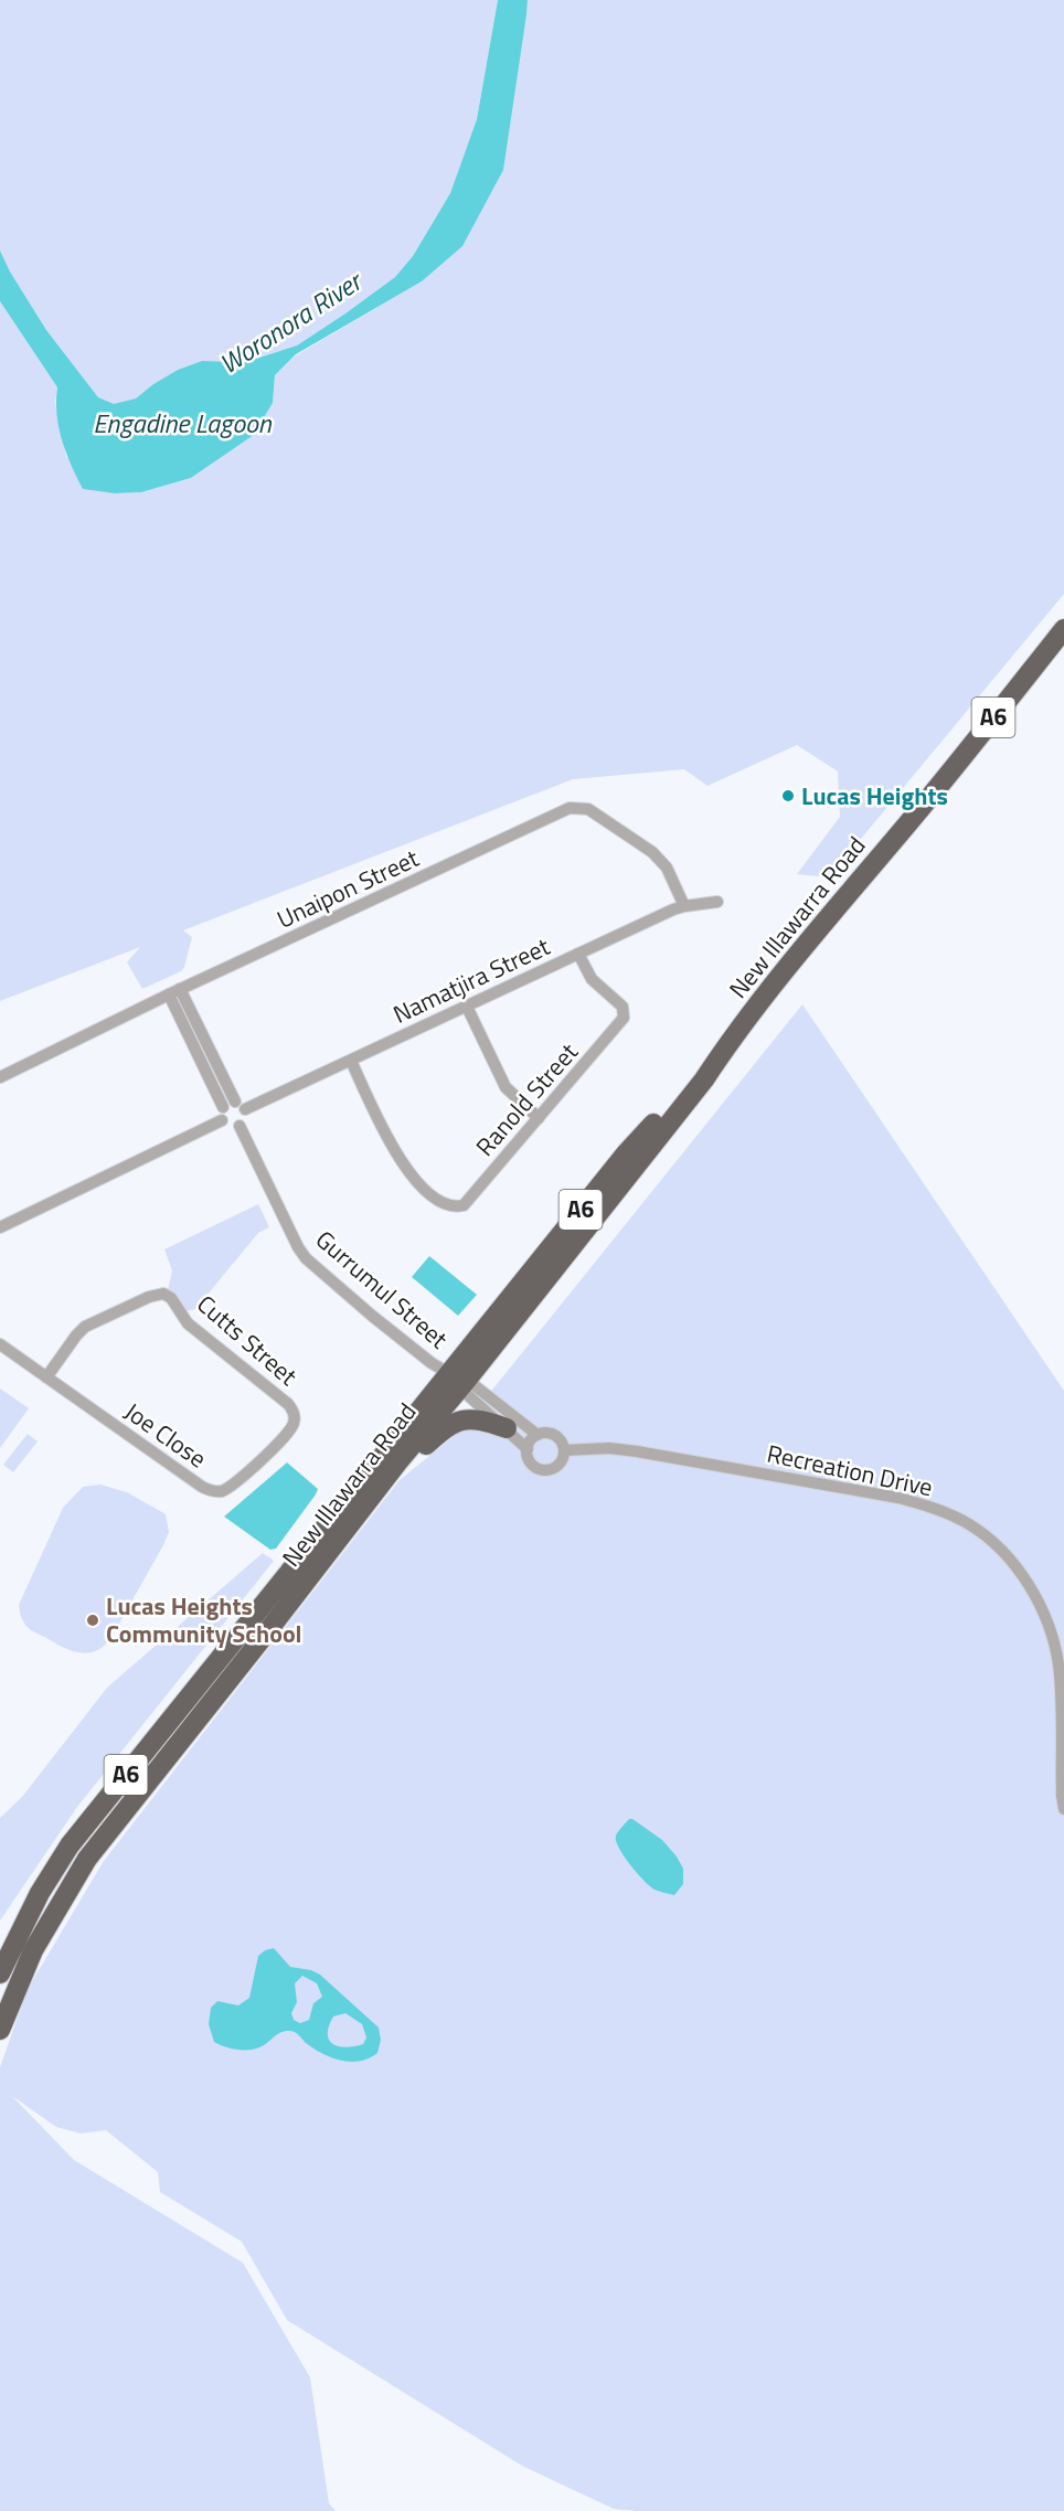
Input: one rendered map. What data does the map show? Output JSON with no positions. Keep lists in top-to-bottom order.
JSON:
{
  "streets": {
    "highway": ["A6", "New Illawarra Road"],
    "street": [
      "Unaipon Street",
      "Namatjira Street",
      "Ranold Street",
      "Gurrumul Street",
      "Cutts Street",
      "Joe Close",
      "Recreation Drive"
    ]
  },
  "crossings": [
    ["Unaipon Street", "Namatjira Street"],
    ["New Illawarra Road", "Gurrumul Street"],
    ["Namatjira Street", "Ranold Street"],
    ["Namatjira Street", "Gurrumul Street"],
    ["Cutts Street", "Joe Close"]
  ],
  "water": ["Woronora River", "Engadine Lagoon"],
  "places": ["Lucas Heights", "Lucas Heights Community School"]
}
